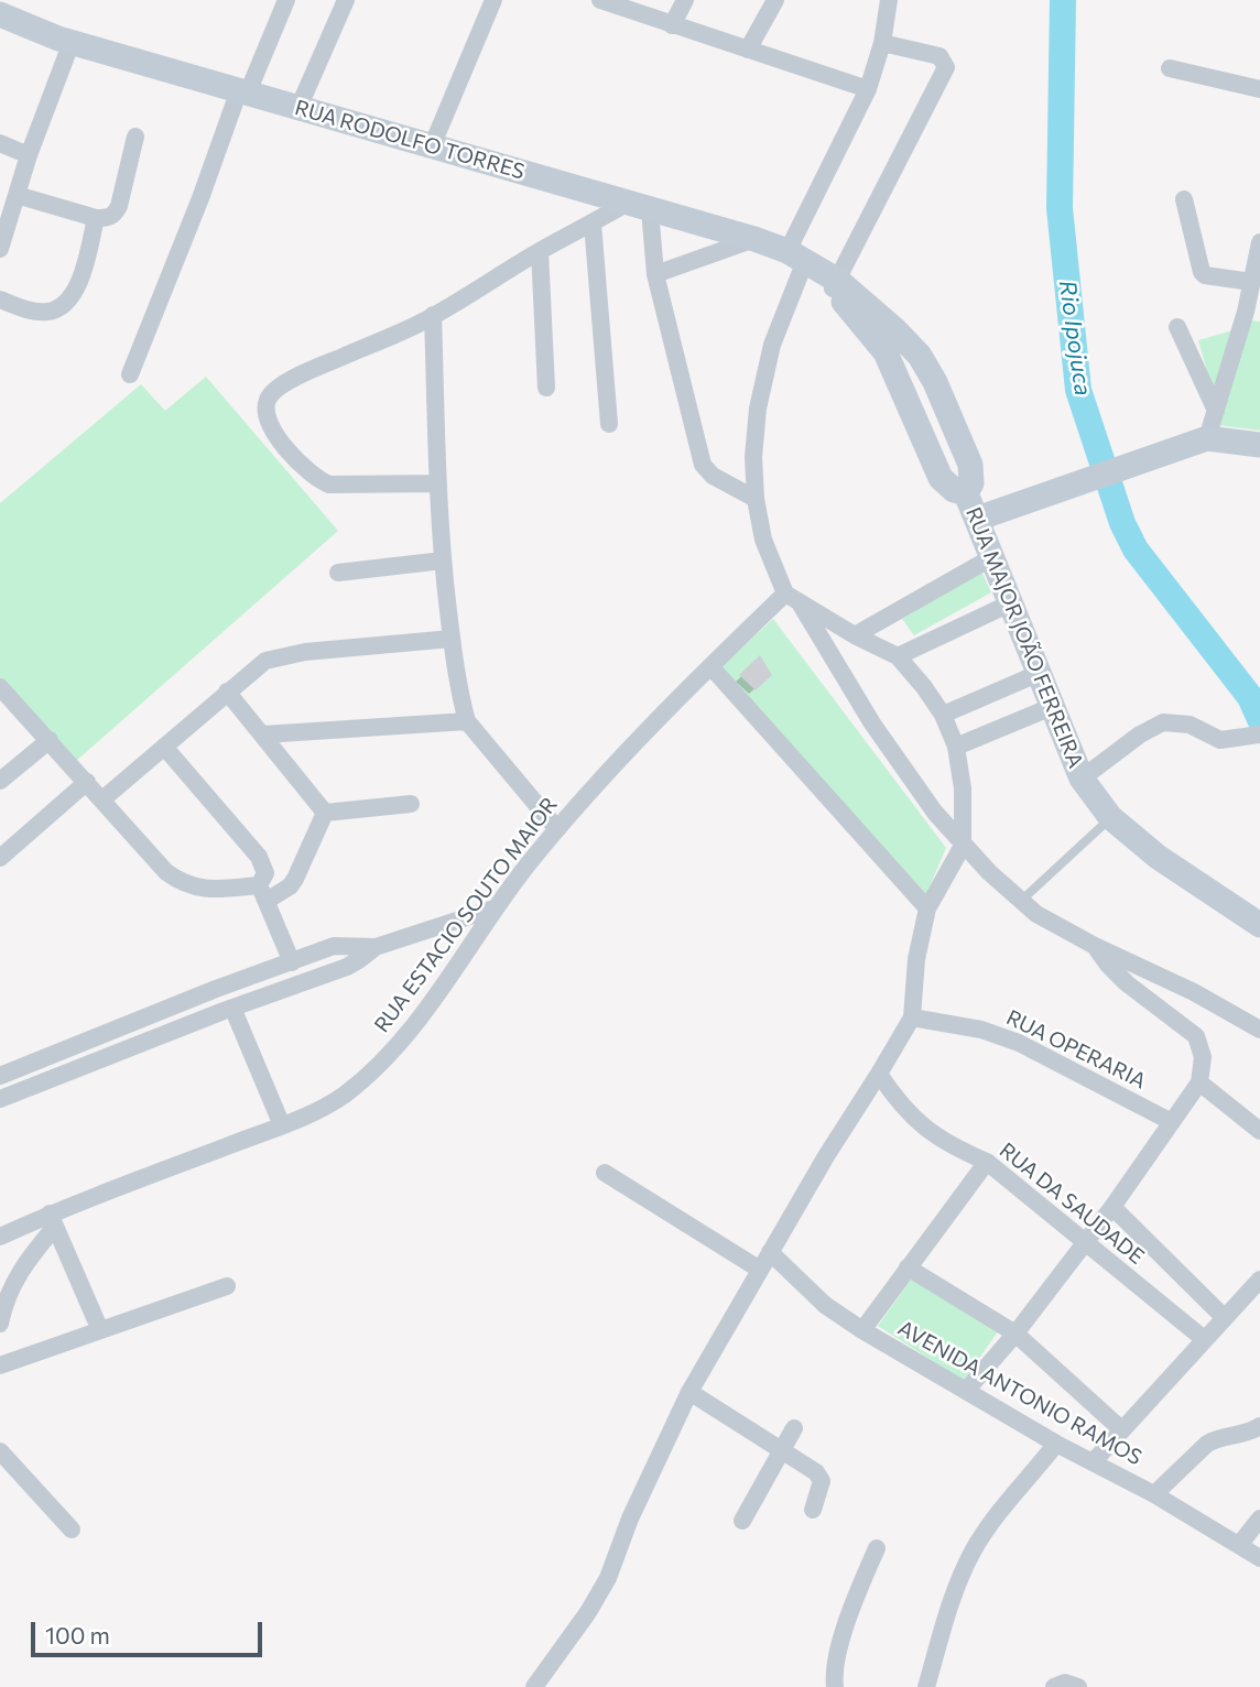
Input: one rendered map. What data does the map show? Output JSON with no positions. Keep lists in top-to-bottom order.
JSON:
{
  "streets": {
    "main road": ["RUA RODOLFO TORRES", "RUA MAJOR JOÃO FERREIRA"],
    "street": [
      "RUA ESTACIO SOUTO MAIOR",
      "RUA OPERARIA",
      "RUA DA SAUDADE",
      "AVENIDA ANTONIO RAMOS"
    ]
  },
  "crossings": [
    ["RUA RODOLFO TORRES", "RUA MAJOR JOÃO FERREIRA"]
  ],
  "water": ["Rio Ipojuca"],
  "scale_bar": "100 m"
}
